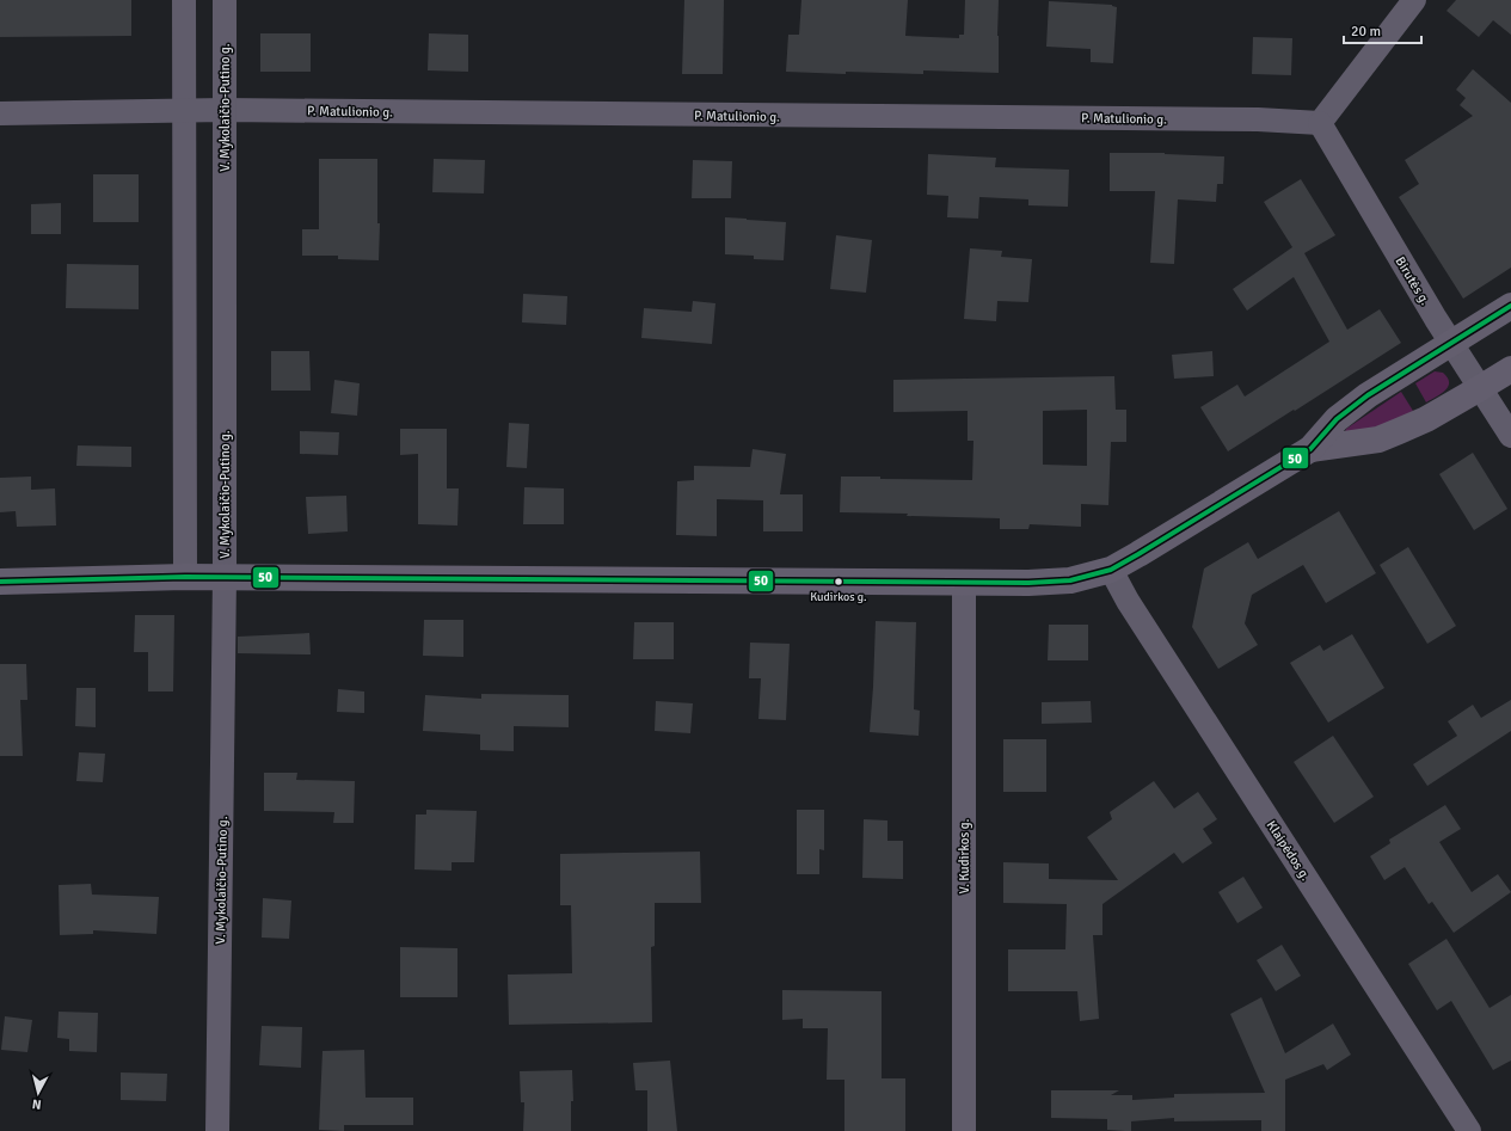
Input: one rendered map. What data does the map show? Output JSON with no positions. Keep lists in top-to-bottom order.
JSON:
{
  "streets": {
    "street": [
      "V. Mykolaičio-Putino g.",
      "P. Matulionio g.",
      "Birutės g.",
      "Klaipėdos g.",
      "V. Kudirkos g."
    ]
  },
  "crossings": [
    ["V. Mykolaičio-Putino g.", "P. Matulionio g."],
    ["P. Matulionio g.", "Birutės g."]
  ],
  "places": ["Kudirkos g."],
  "lines": ["transit line 50"],
  "scale_bar": "20 m",
  "north": "bottom"
}
